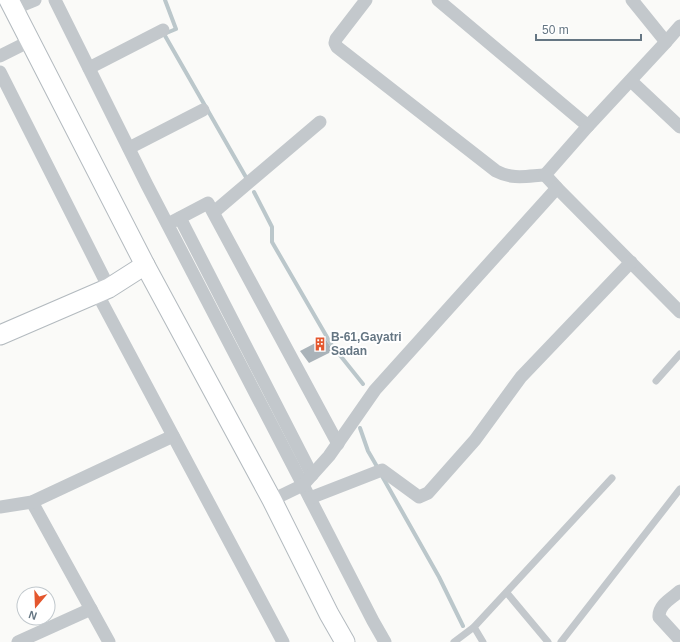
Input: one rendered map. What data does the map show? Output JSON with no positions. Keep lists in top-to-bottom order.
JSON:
{
  "places": {
    "building": ["B-61,Gayatri Sadan"]
  },
  "scale_bar": "50 m",
  "north": "bottom"
}
